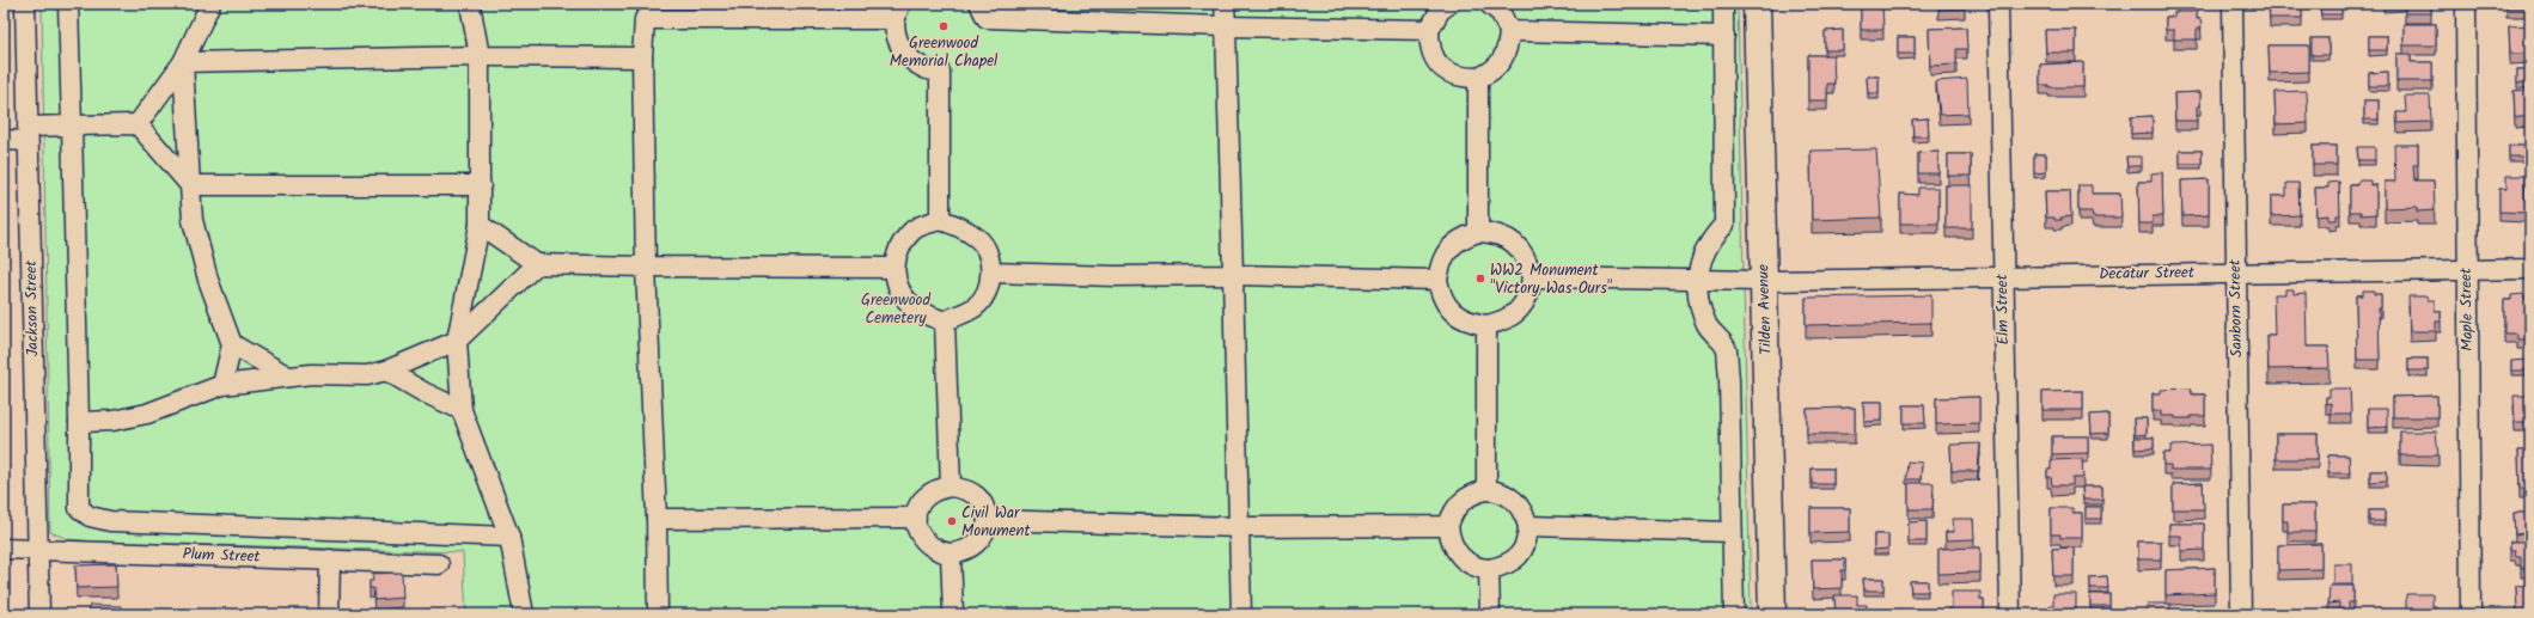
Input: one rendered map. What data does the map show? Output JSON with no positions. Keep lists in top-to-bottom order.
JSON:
{
  "streets": {
    "street": [
      "Decatur Street",
      "Jackson Street",
      "Sanborn Street",
      "Tilden Avenue",
      "Elm Street",
      "Maple Street",
      "Plum Street"
    ]
  },
  "crossings": [
    ["Decatur Street", "Sanborn Street"],
    ["Decatur Street", "Tilden Avenue"],
    ["Decatur Street", "Elm Street"],
    ["Decatur Street", "Maple Street"],
    ["Jackson Street", "Plum Street"]
  ],
  "parks": ["Greenwood Cemetery"],
  "places": ["Greenwood Memorial Chapel", "WW2 Monument \"Victory Was Ours\"", "Civil War Monument"]
}
